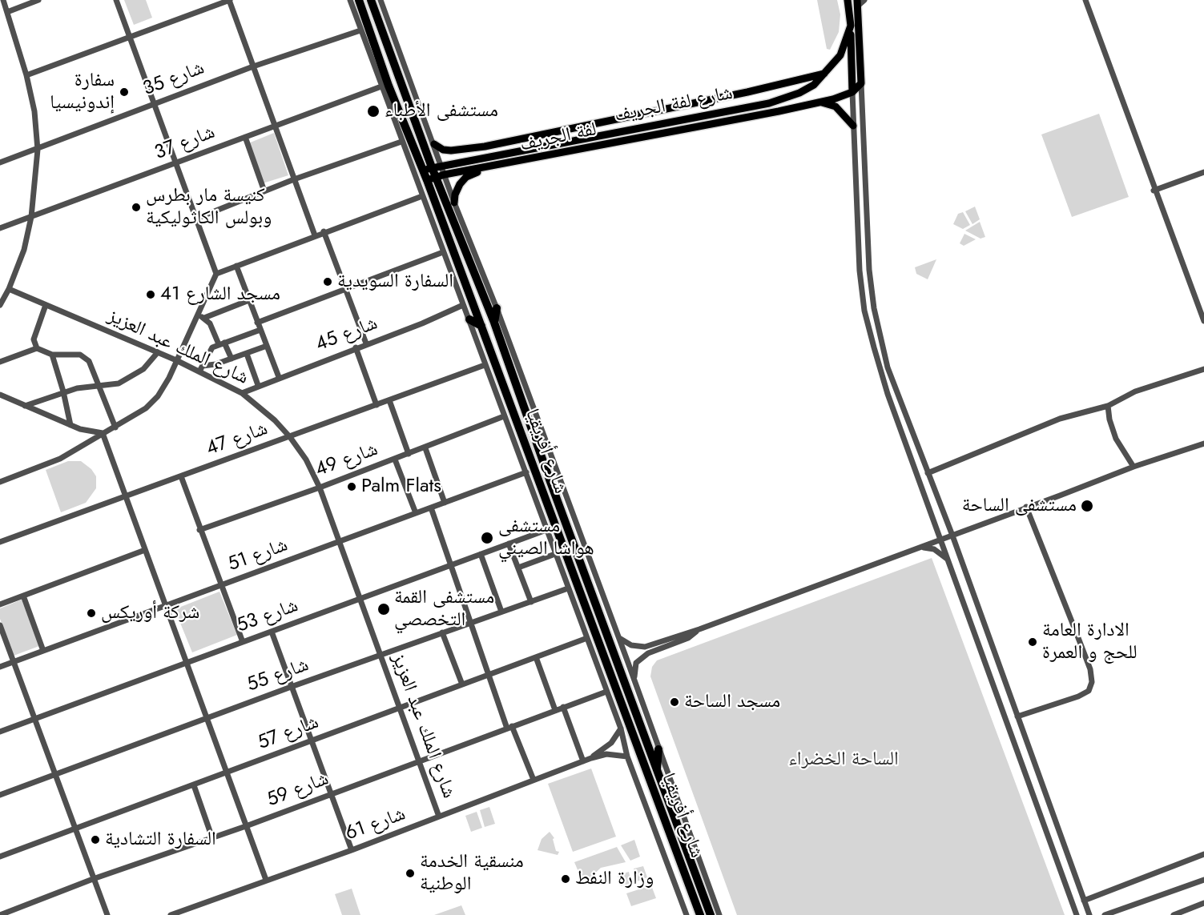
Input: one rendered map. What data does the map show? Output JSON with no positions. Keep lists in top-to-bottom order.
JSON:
{
  "streets": {
    "highway": ["شارع أفريقيا"],
    "main road": ["شارع لفة الجريف", "لفة الجريف"],
    "street": [
      "شارع 35",
      "شارع 37",
      "شارع 45",
      "شارع الملك عبد العزيز",
      "شارع 47",
      "شارع 49",
      "شارع 51",
      "شارع 53",
      "شارع 55",
      "شارع 57",
      "شارع 59",
      "شارع 61"
    ]
  },
  "crossings": [
    ["شارع 35", "شارع أفريقيا"],
    ["شارع لفة الجريف", "شارع أفريقيا"],
    ["لفة الجريف", "شارع أفريقيا"],
    ["شارع 37", "شارع أفريقيا"],
    ["شارع 45", "شارع الملك عبد العزيز"],
    ["شارع 45", "شارع أفريقيا"],
    ["شارع الملك عبد العزيز", "شارع 47"],
    ["شارع الملك عبد العزيز", "شارع 49"],
    ["شارع الملك عبد العزيز", "شارع 51"],
    ["شارع الملك عبد العزيز", "شارع 53"],
    ["شارع الملك عبد العزيز", "شارع 55"],
    ["شارع الملك عبد العزيز", "شارع 57"],
    ["شارع الملك عبد العزيز", "شارع 59"],
    ["شارع الملك عبد العزيز", "شارع 61"],
    ["شارع 47", "شارع أفريقيا"],
    ["شارع أفريقيا", "شارع 49"],
    ["شارع أفريقيا", "شارع 51"],
    ["شارع أفريقيا", "شارع 53"],
    ["شارع أفريقيا", "شارع 55"],
    ["شارع أفريقيا", "شارع 57"],
    ["شارع أفريقيا", "شارع 59"]
  ],
  "parks": ["الساحة الخضراء"],
  "places": [
    "سفارة إندونيسيا",
    "مستشفی الأطباء",
    "كنيسة مار بطرس وبولس الكاثوليكية",
    "السفارة السويدية",
    "مسجد الشارع 41",
    "Palm Flats",
    "مستشفى الساحة",
    "مستشفى هواشا الصيني",
    "مستشفى القمة التخصصي",
    "شركة أوريكس",
    "الادارة العامة للحج و العمرة",
    "مسجد الساحة",
    "السفارة التشادية",
    "منسقية الخدمة الوطنية",
    "وزارة النفط"
  ]
}
